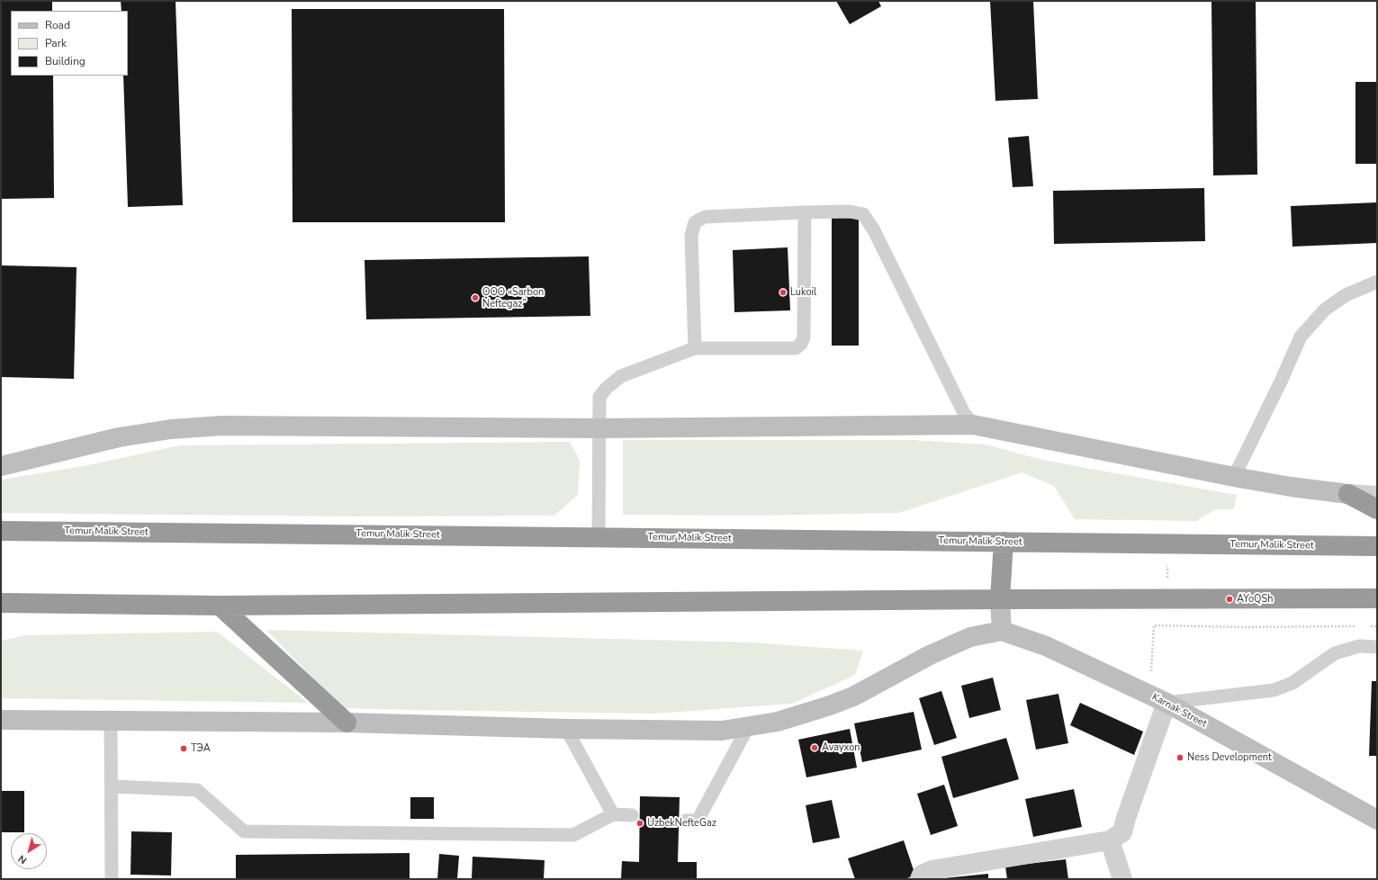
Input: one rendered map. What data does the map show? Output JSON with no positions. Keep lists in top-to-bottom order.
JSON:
{
  "streets": {
    "highway": ["Temur Malik Street"],
    "street": ["Karnak Street"]
  },
  "places": [
    "Lukoil",
    "ООО «Sarbon Neftegaz”",
    "AYoQSh",
    "Avayxon",
    "ТЭА",
    "Ness Development",
    "UzbekNefteGaz"
  ],
  "legend": ["Road", "Park", "Building"],
  "north": "bottom left"
}
